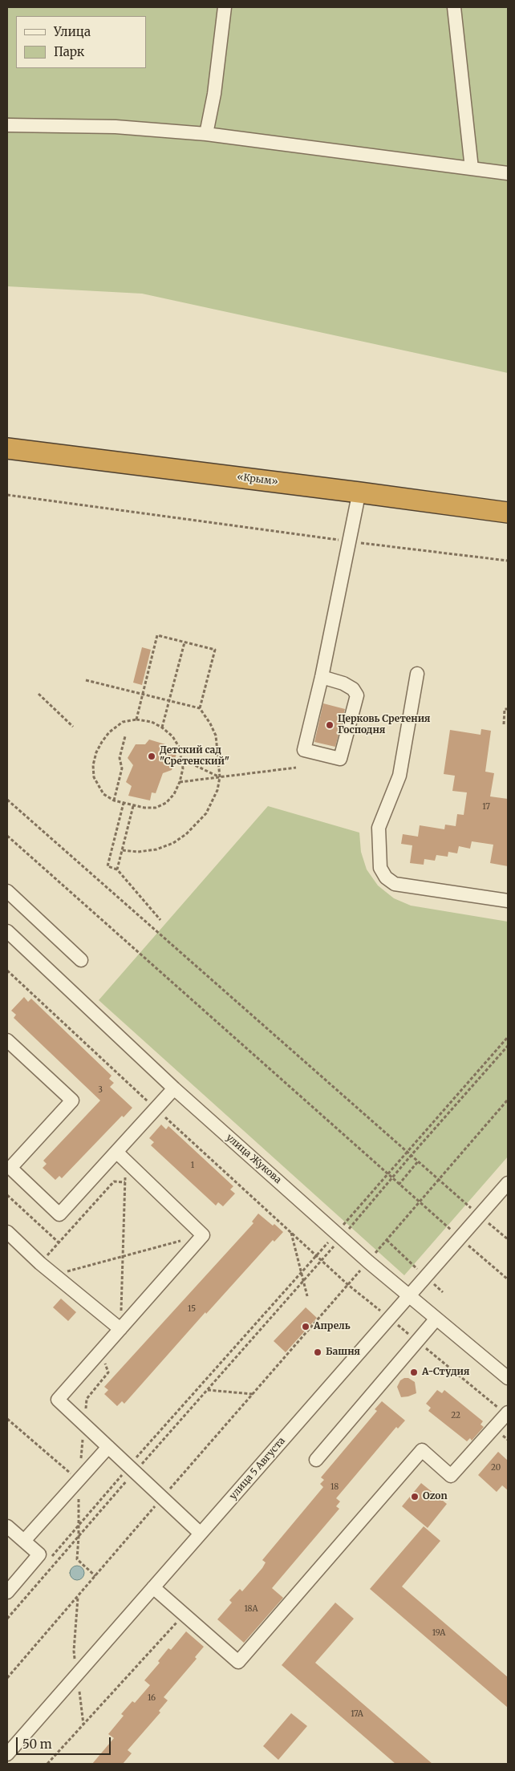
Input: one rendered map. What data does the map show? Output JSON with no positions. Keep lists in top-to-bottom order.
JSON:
{
  "streets": {
    "highway": ["«Крым»"],
    "street": ["улица Жукова", "улица 5 Августа"]
  },
  "crossings": [
    ["улица Жукова", "улица 5 Августа"]
  ],
  "places": [
    "Церковь Сретения Господня",
    "Детский сад \"Сретенский\"",
    "Апрель",
    "Башня",
    "А-Студия",
    "Ozon"
  ],
  "house_numbers": [
    "17",
    "3",
    "1",
    "15",
    "22",
    "20",
    "18",
    "18А",
    "19А",
    "16",
    "17А"
  ],
  "legend": ["Улица", "Парк"],
  "scale_bar": "50 m"
}
